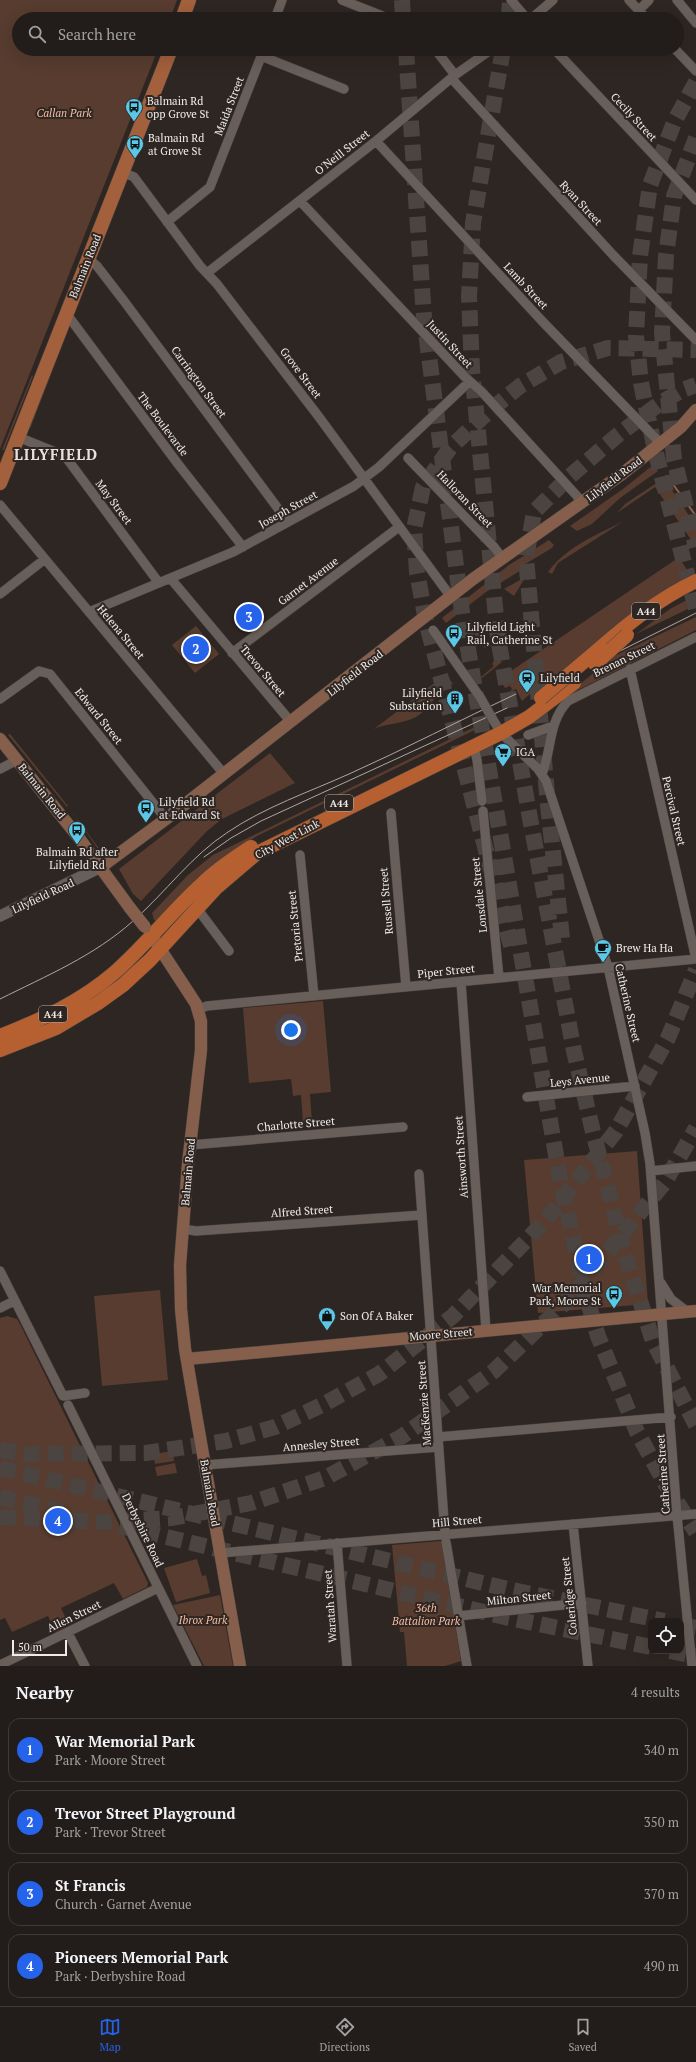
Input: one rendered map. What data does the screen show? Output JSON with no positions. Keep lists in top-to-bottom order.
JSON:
{
  "streets": {
    "highway": ["A44", "City West Link"],
    "main road": ["Balmain Road", "Lilyfield Road", "Moore Street"],
    "street": [
      "Maida Street",
      "Cecily Street",
      "O'Neill Street",
      "Ryan Street",
      "Lamb Street",
      "Justin Street",
      "Grove Street",
      "Carrington Street",
      "The Boulevarde",
      "Halloran Street",
      "May Street",
      "Joseph Street",
      "Garnet Avenue",
      "Helena Street",
      "Brenan Street",
      "Trevor Street",
      "Edward Street",
      "Percival Street",
      "Lonsdale Street",
      "Russell Street",
      "Pretoria Street",
      "Piper Street",
      "Catherine Street",
      "Leys Avenue",
      "Charlotte Street",
      "Ainsworth Street",
      "Alfred Street",
      "MacKenzie Street",
      "Annesley Street",
      "Hill Street",
      "Derbyshire Road",
      "Coleridge Street",
      "Milton Street",
      "Waratah Street",
      "Allen Street"
    ]
  },
  "crossings": [
    ["Maida Street", "Grove Street"],
    ["O'Neill Street", "Ryan Street"],
    ["O'Neill Street", "Lamb Street"],
    ["O'Neill Street", "Justin Street"],
    ["O'Neill Street", "Grove Street"],
    ["Balmain Road", "Grove Street"],
    ["Balmain Road", "Carrington Street"],
    ["Balmain Road", "The Boulevarde"],
    ["Balmain Road", "Lilyfield Road"],
    ["Balmain Road", "May Street"],
    ["Balmain Road", "City West Link"],
    ["Balmain Road", "Piper Street"],
    ["Balmain Road", "Charlotte Street"],
    ["Balmain Road", "Alfred Street"],
    ["Balmain Road", "Moore Street"],
    ["Balmain Road", "Annesley Street"],
    ["Balmain Road", "Hill Street"],
    ["Lamb Street", "Lilyfield Road"],
    ["Justin Street", "Lilyfield Road"],
    ["Justin Street", "Joseph Street"],
    ["Grove Street", "Lilyfield Road"],
    ["Grove Street", "Joseph Street"],
    ["Grove Street", "Garnet Avenue"],
    ["Carrington Street", "Joseph Street"],
    ["The Boulevarde", "Joseph Street"],
    ["Lilyfield Road", "Halloran Street"],
    ["Lilyfield Road", "Helena Street"],
    ["Lilyfield Road", "Trevor Street"],
    ["Lilyfield Road", "Edward Street"],
    ["Lilyfield Road", "Catherine Street"],
    ["May Street", "Joseph Street"],
    ["Joseph Street", "Helena Street"],
    ["Joseph Street", "Trevor Street"],
    ["Garnet Avenue", "Trevor Street"],
    ["Brenan Street", "Percival Street"],
    ["Brenan Street", "Catherine Street"],
    ["Percival Street", "Piper Street"],
    ["City West Link", "Lonsdale Street"],
    ["City West Link", "Catherine Street"],
    ["Lonsdale Street", "Piper Street"],
    ["Russell Street", "Piper Street"],
    ["Pretoria Street", "Piper Street"],
    ["Piper Street", "Catherine Street"],
    ["Piper Street", "Ainsworth Street"],
    ["Catherine Street", "Leys Avenue"],
    ["Catherine Street", "Moore Street"],
    ["Catherine Street", "Hill Street"],
    ["Ainsworth Street", "Moore Street"],
    ["Alfred Street", "MacKenzie Street"],
    ["Moore Street", "MacKenzie Street"],
    ["MacKenzie Street", "Annesley Street"],
    ["MacKenzie Street", "Hill Street"],
    ["MacKenzie Street", "Milton Street"],
    ["Hill Street", "Coleridge Street"],
    ["Hill Street", "Waratah Street"],
    ["Derbyshire Road", "Allen Street"],
    ["Coleridge Street", "Milton Street"]
  ],
  "districts": ["LILYFIELD"],
  "parks": ["Callan Park", "36th Battalion Park", "Ibrox Park"],
  "places": {
    "bus stop": [
      "Balmain Rd opp Grove St",
      "Balmain Rd at Grove St",
      "Lilyfield Light Rail, Catherine St",
      "Lilyfield Rd at Edward St",
      "Balmain Rd after Lilyfield Rd",
      "War Memorial Park, Moore St"
    ],
    "station": ["Lilyfield"],
    "building": ["Lilyfield Substation"],
    "supermarket": ["IGA"],
    "cafe": ["Brew Ha Ha"],
    "shop": ["Son Of A Baker"]
  },
  "scale_bar": "50 m",
  "page": {
    "search": "Search here",
    "pins": [
      "3",
      "2",
      "1",
      "4"
    ],
    "scale": "50 m",
    "heading": ["Nearby", "4 results"],
    "list": [
      {
        "mark": "1",
        "name": "War Memorial Park",
        "note": "Park · Moore Street",
        "value": "340 m"
      },
      {
        "mark": "2",
        "name": "Trevor Street Playground",
        "note": "Park · Trevor Street",
        "value": "350 m"
      },
      {
        "mark": "3",
        "name": "St Francis",
        "note": "Church · Garnet Avenue",
        "value": "370 m"
      },
      {
        "mark": "4",
        "name": "Pioneers Memorial Park",
        "note": "Park · Derbyshire Road",
        "value": "490 m"
      }
    ],
    "nav": ["Map", "Directions", "Saved"]
  }
}
